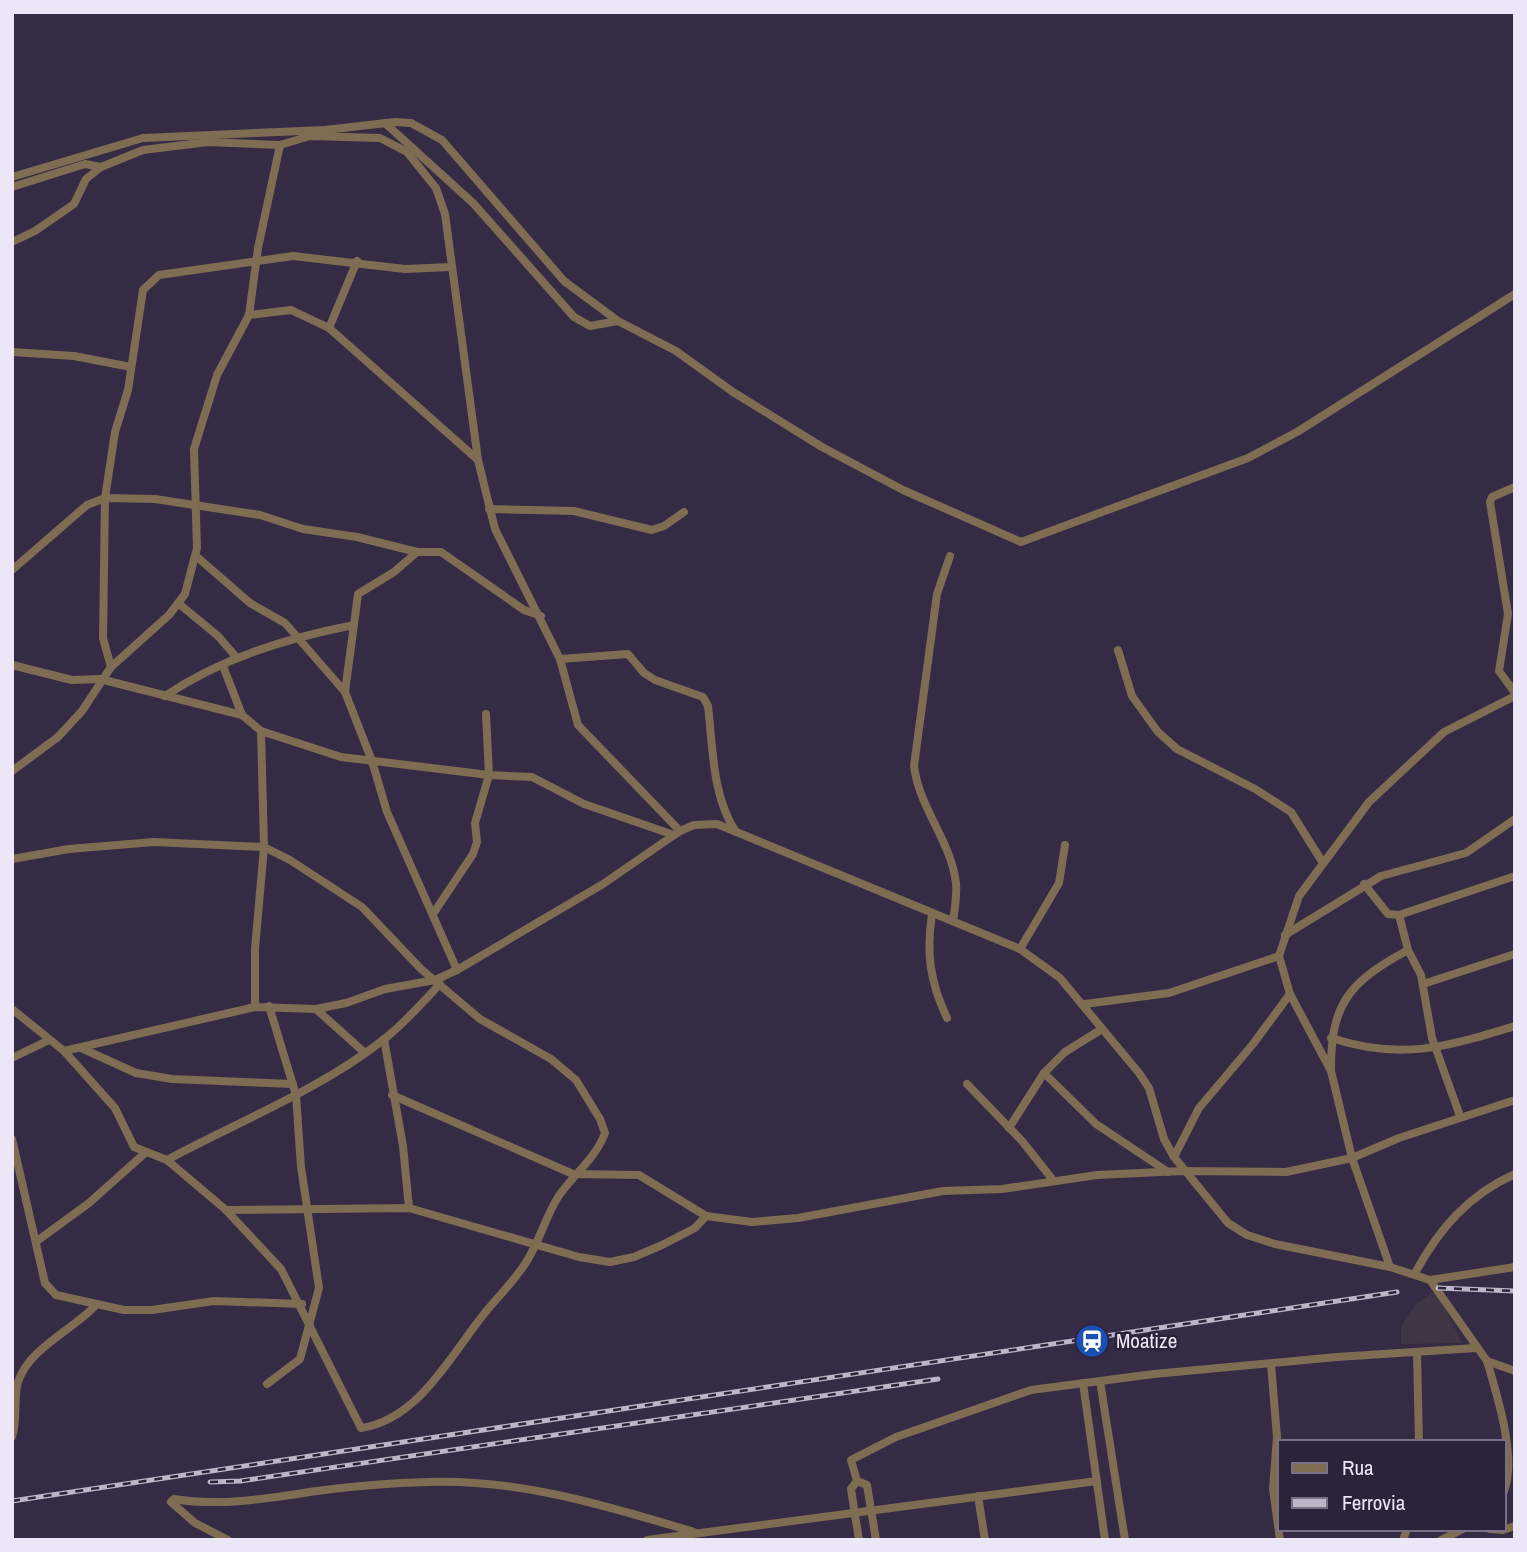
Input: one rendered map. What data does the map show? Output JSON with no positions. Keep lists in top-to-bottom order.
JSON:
{
  "places": {
    "station": ["Moatize"]
  },
  "legend": ["Rua", "Ferrovia"]
}
